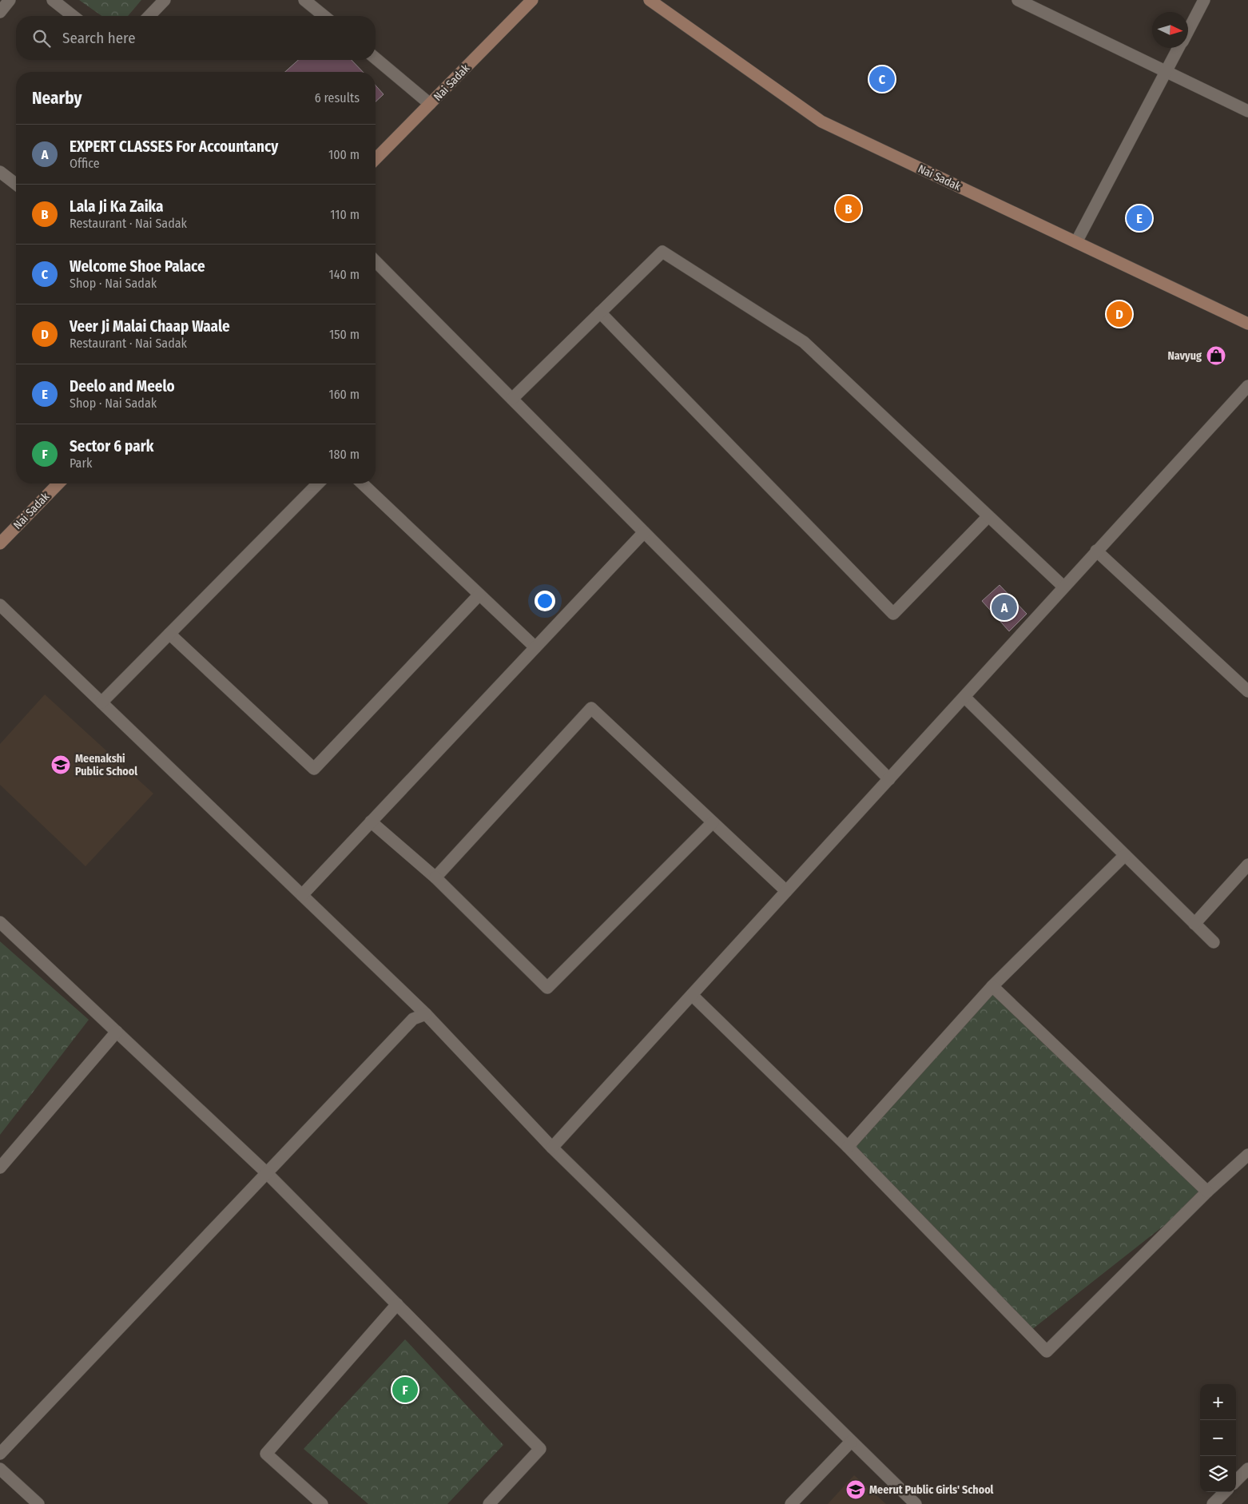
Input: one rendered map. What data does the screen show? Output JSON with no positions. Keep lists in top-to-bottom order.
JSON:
{
  "streets": {
    "street": ["Nai Sadak"]
  },
  "places": {
    "shop": ["Navyug"],
    "school or university": ["Meenakshi Public School", "Meerut Public Girls' School"]
  },
  "north": "right",
  "page": {
    "search": "Search here",
    "pins": [
      "C",
      "B",
      "E",
      "D",
      "A",
      "F"
    ],
    "heading": ["Nearby", "6 results"],
    "list": [
      {
        "mark": "A",
        "name": "EXPERT CLASSES For Accountancy",
        "note": "Office",
        "value": "100 m"
      },
      {
        "mark": "B",
        "name": "Lala Ji Ka Zaika",
        "note": "Restaurant · Nai Sadak",
        "value": "110 m"
      },
      {
        "mark": "C",
        "name": "Welcome Shoe Palace",
        "note": "Shop · Nai Sadak",
        "value": "140 m"
      },
      {
        "mark": "D",
        "name": "Veer Ji Malai Chaap Waale",
        "note": "Restaurant · Nai Sadak",
        "value": "150 m"
      },
      {
        "mark": "E",
        "name": "Deelo and Meelo",
        "note": "Shop · Nai Sadak",
        "value": "160 m"
      },
      {
        "mark": "F",
        "name": "Sector 6 park",
        "note": "Park",
        "value": "180 m"
      }
    ],
    "map_buttons": ["+", "−"]
  }
}
